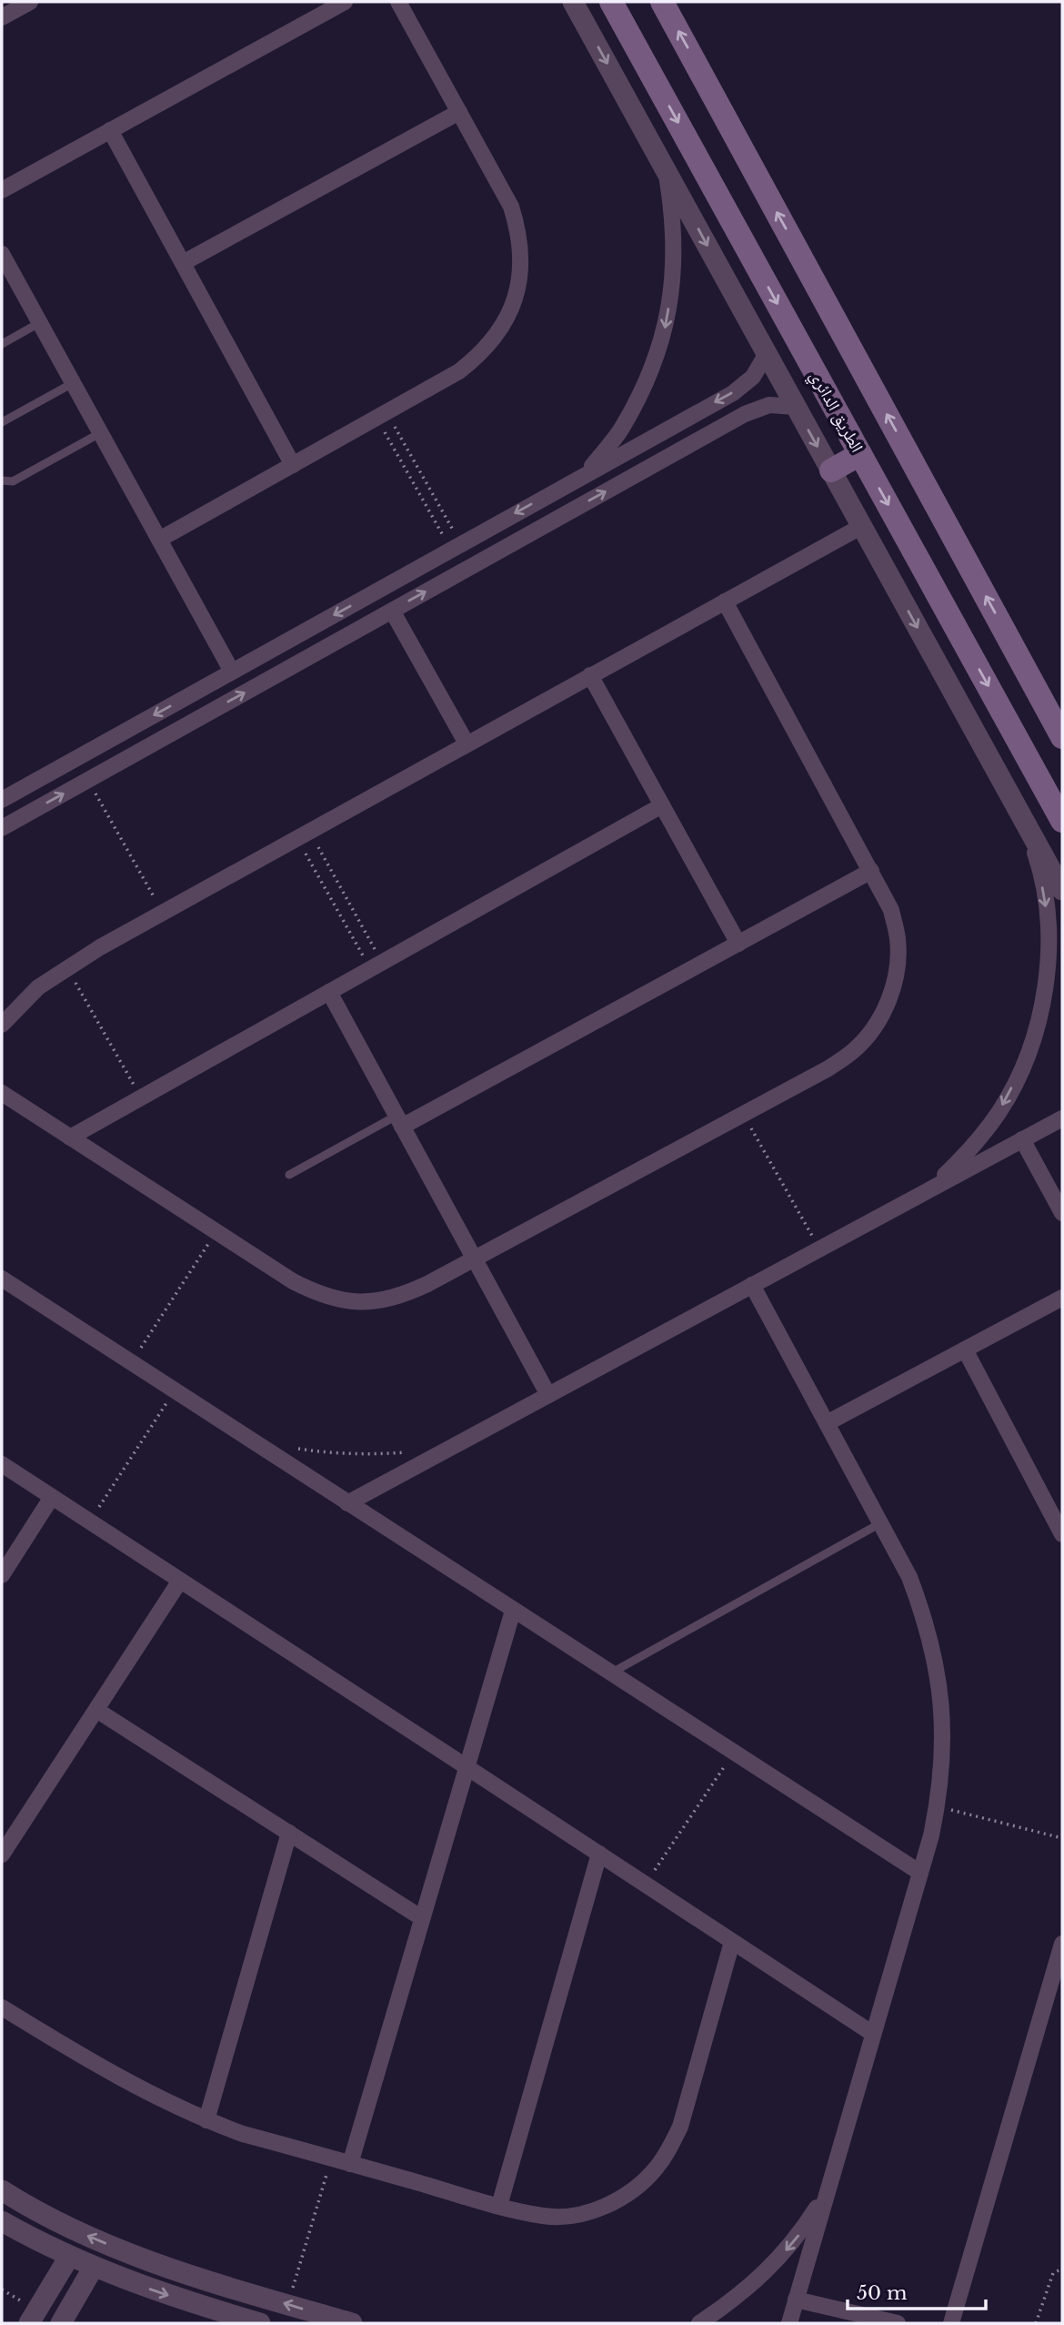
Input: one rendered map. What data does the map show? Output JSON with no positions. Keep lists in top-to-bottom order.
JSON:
{
  "streets": {
    "main road": ["الطريق الدائري"]
  },
  "scale_bar": "50 m"
}
